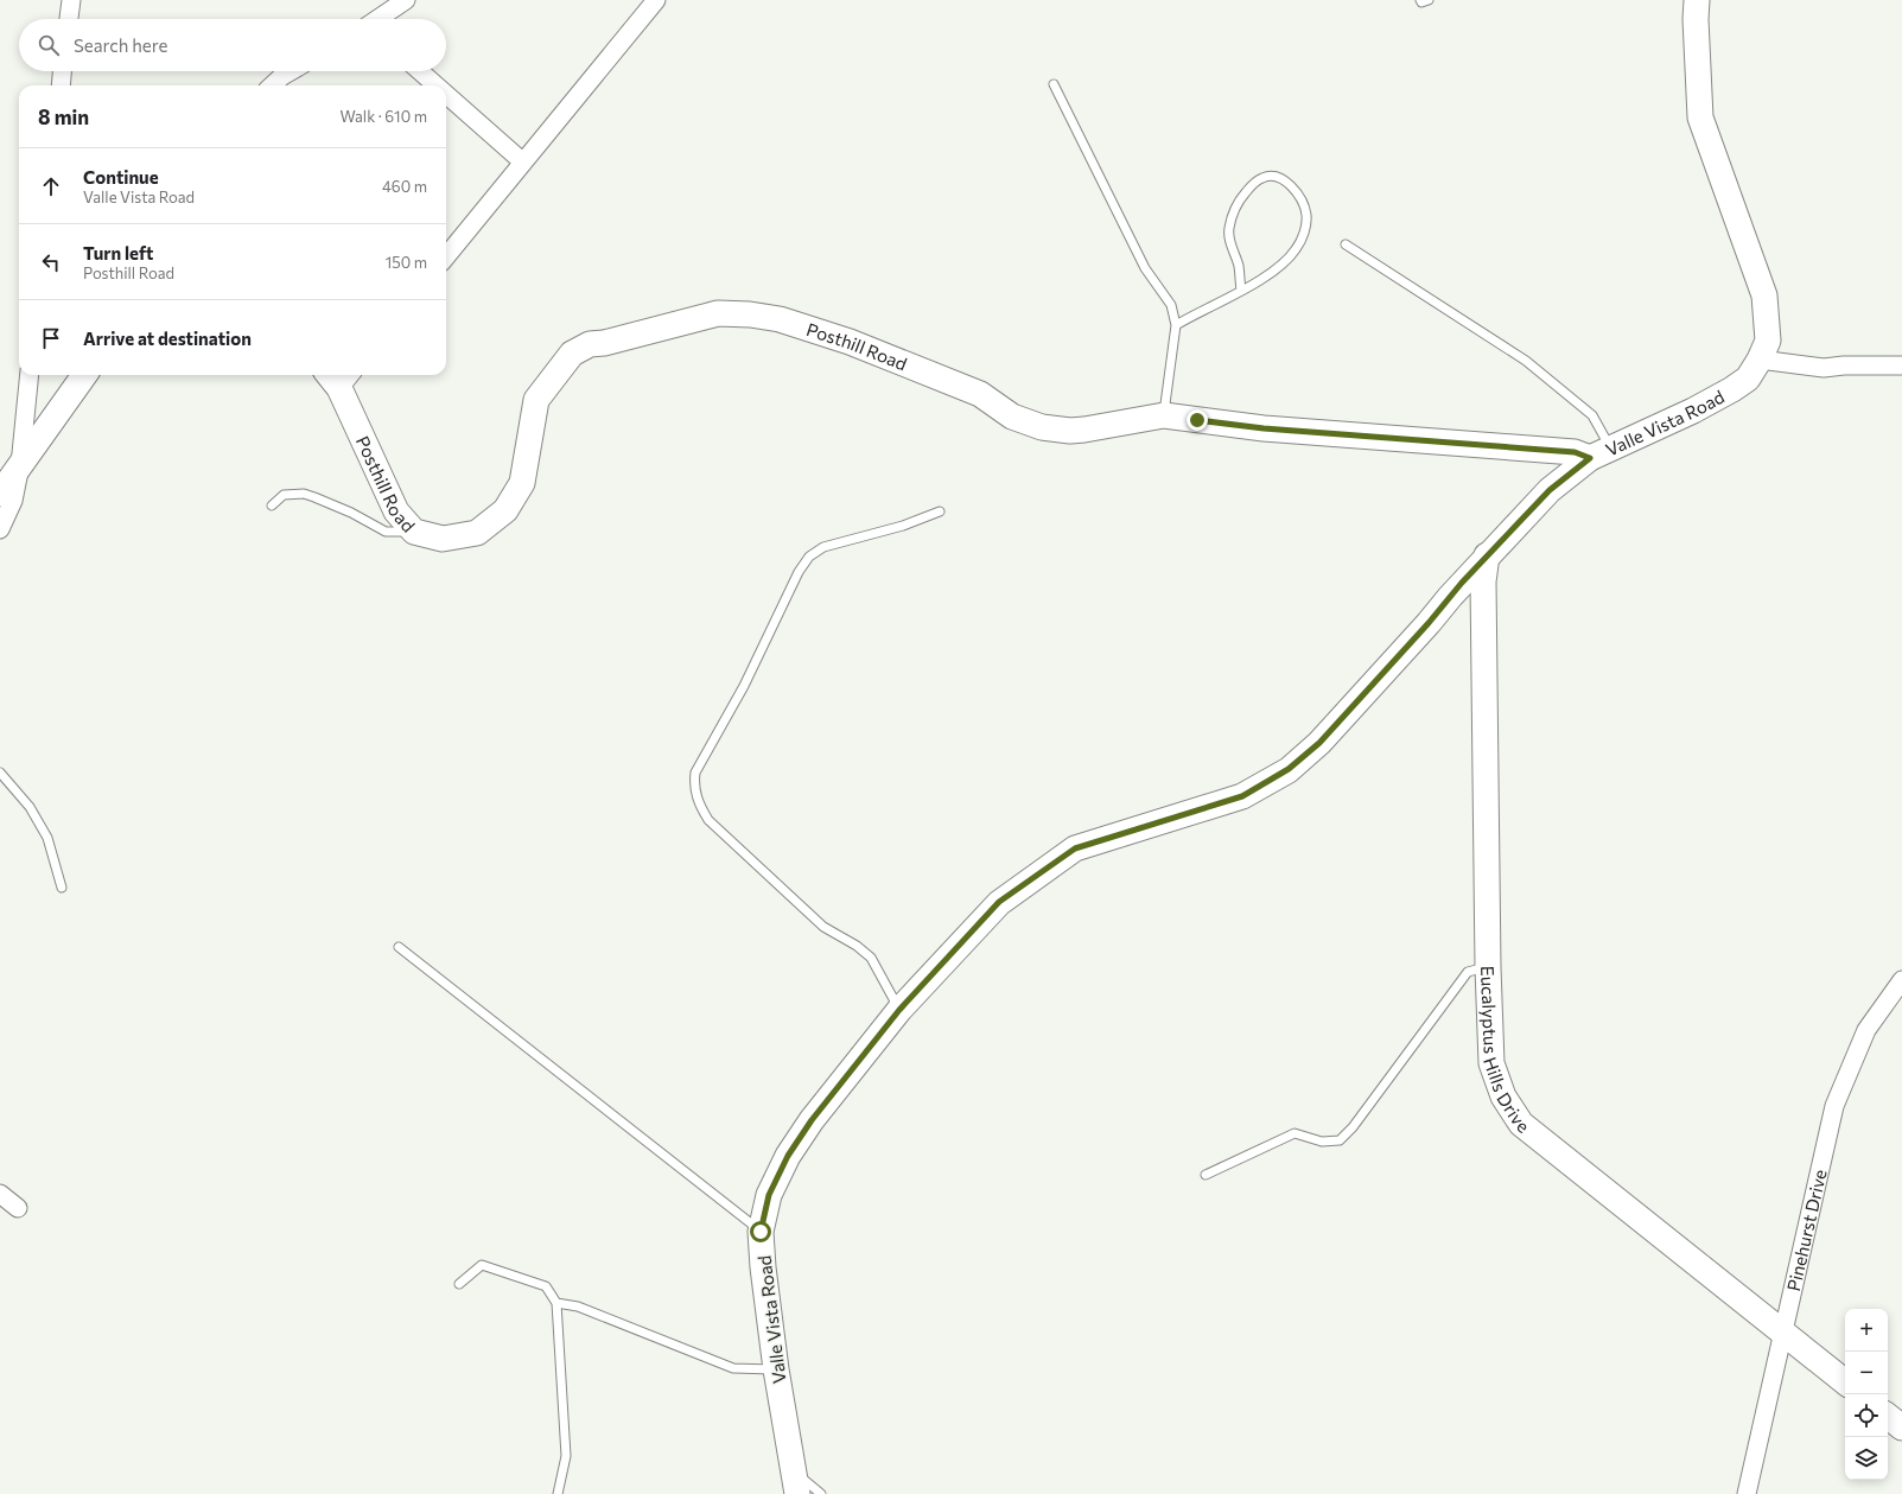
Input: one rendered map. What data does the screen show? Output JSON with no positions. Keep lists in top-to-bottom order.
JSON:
{
  "streets": {
    "street": [
      "Posthill Road",
      "Valle Vista Road",
      "Eucalyptus Hills Drive",
      "Pinehurst Drive"
    ]
  },
  "crossings": [
    ["Posthill Road", "Valle Vista Road"],
    ["Valle Vista Road", "Eucalyptus Hills Drive"],
    ["Eucalyptus Hills Drive", "Pinehurst Drive"]
  ],
  "page": {
    "search": "Search here",
    "heading": ["8 min", "Walk · 610 m"],
    "list": [
      ["Continue", "Valle Vista Road", "460 m"],
      ["Turn left", "Posthill Road", "150 m"],
      "Arrive at destination"
    ],
    "map_buttons": ["+", "−"]
  }
}
